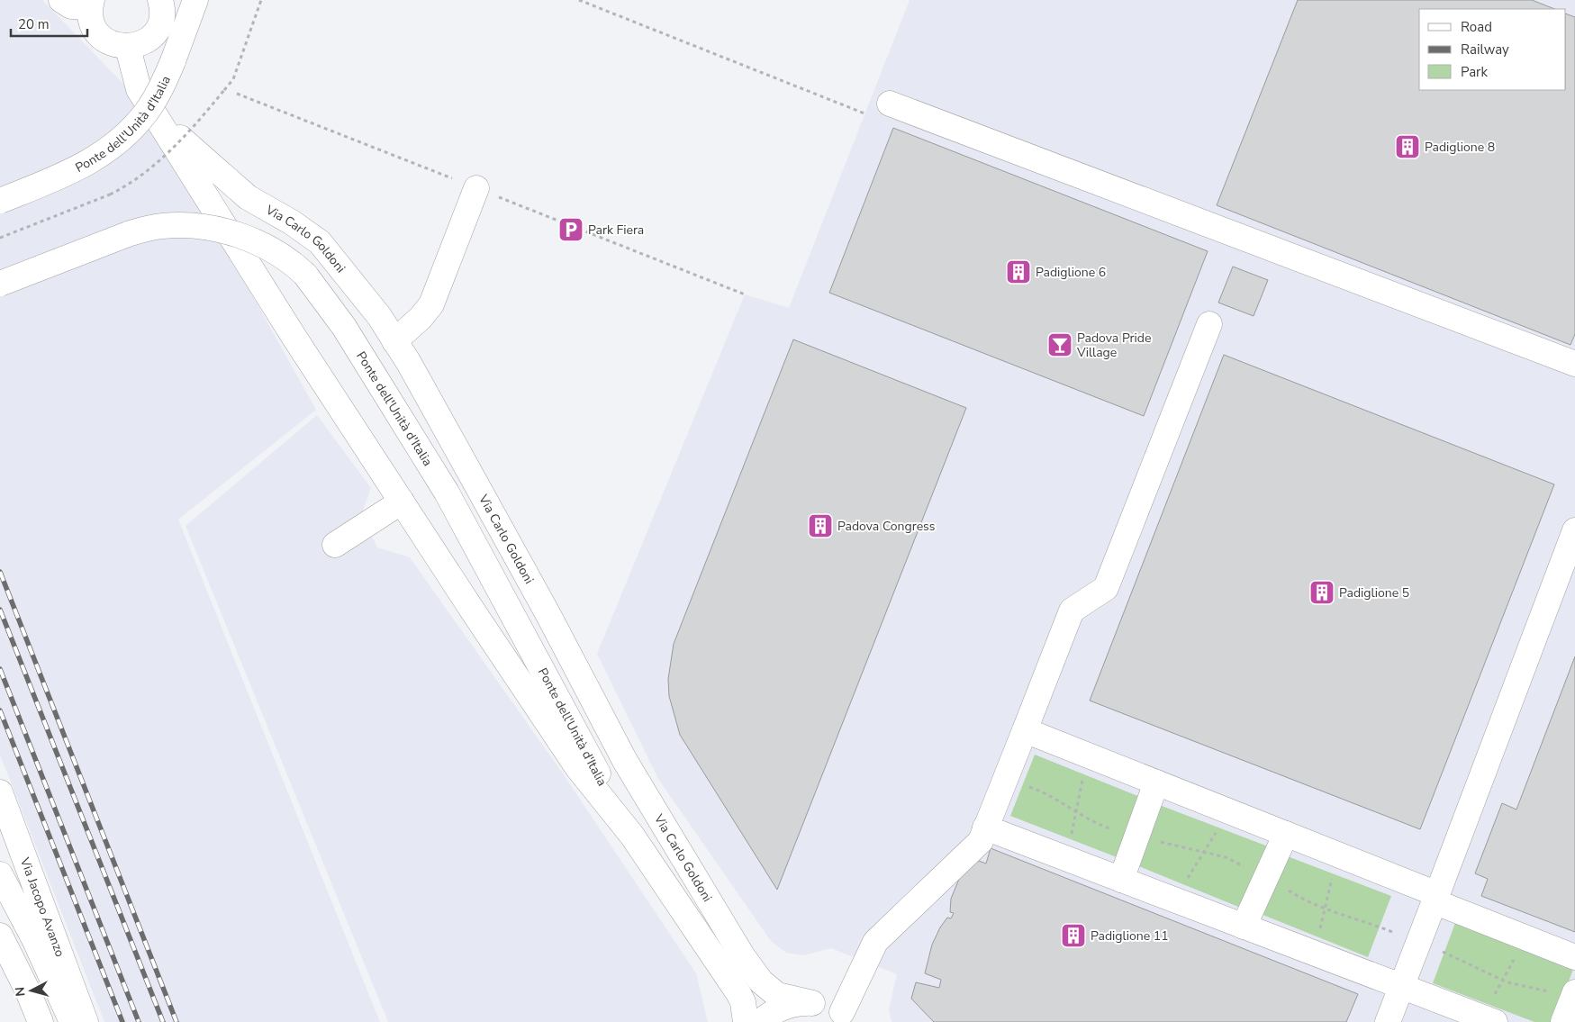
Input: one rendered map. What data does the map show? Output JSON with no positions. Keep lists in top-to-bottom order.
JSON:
{
  "streets": {
    "street": ["Ponte dell'Unità d'Italia", "Via Carlo Goldoni", "Via Jacopo Avanzo"]
  },
  "crossings": [
    ["Ponte dell'Unità d'Italia", "Via Carlo Goldoni"]
  ],
  "places": {
    "building": [
      "Padiglione 8",
      "Padiglione 6",
      "Padova Congress",
      "Padiglione 5",
      "Padiglione 11"
    ],
    "parking": ["Park Fiera"],
    "bar": ["Padova Pride Village"]
  },
  "legend": ["Road", "Railway", "Park"],
  "scale_bar": "20 m",
  "north": "left"
}
